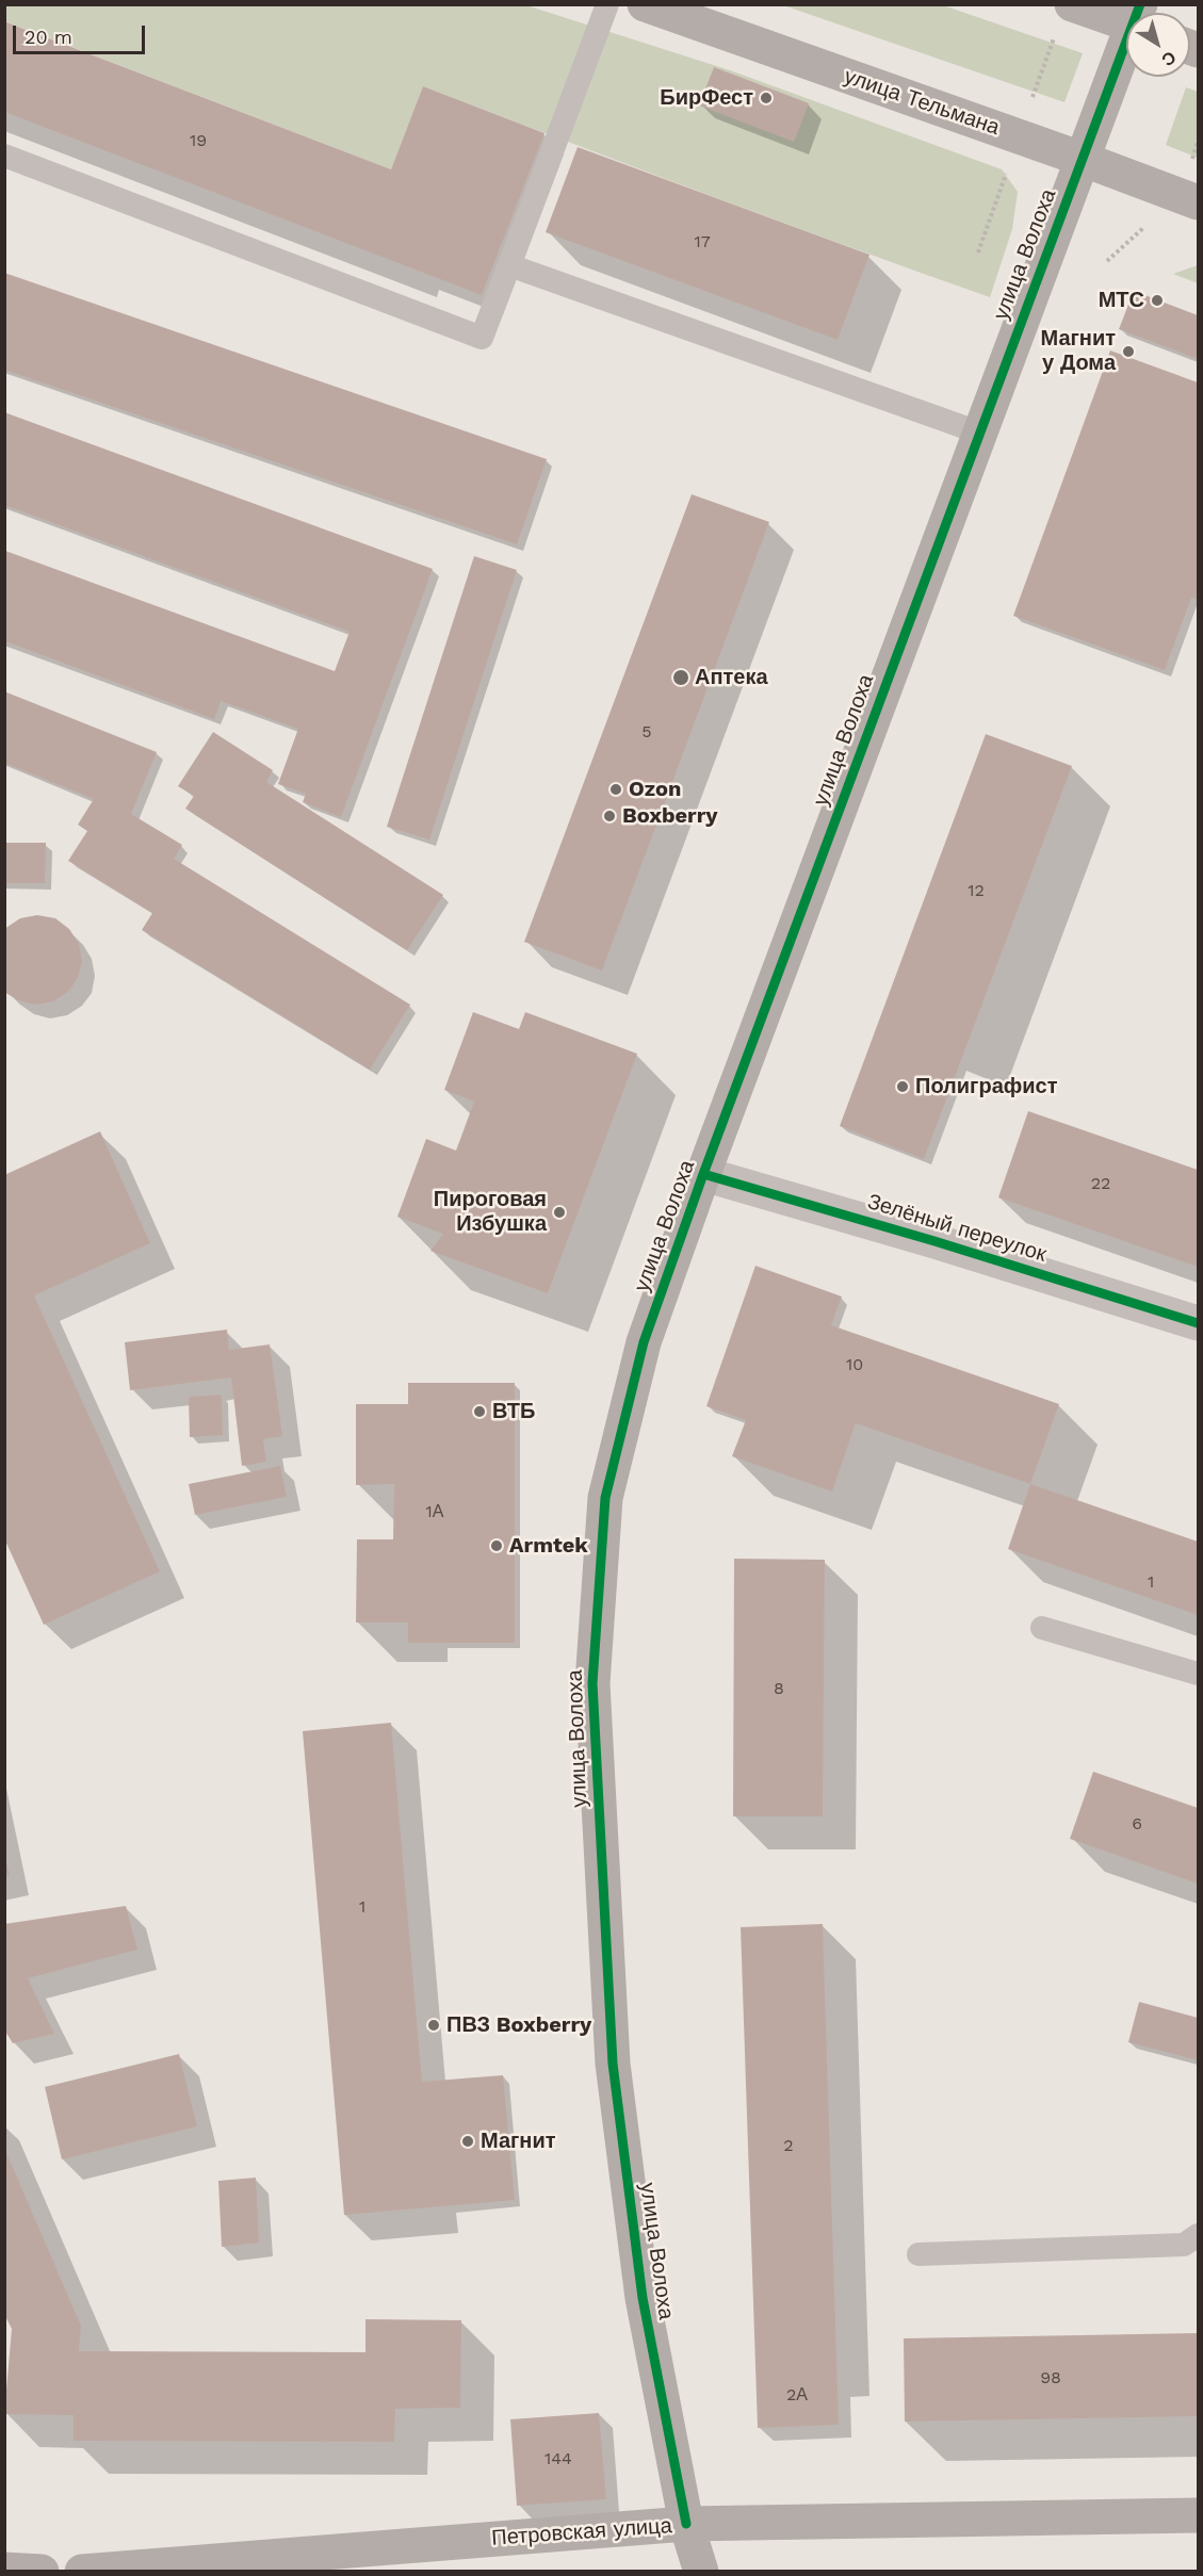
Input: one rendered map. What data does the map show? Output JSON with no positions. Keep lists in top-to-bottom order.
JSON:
{
  "streets": {
    "street": [
      "улица Тельмана",
      "улица Волоха",
      "Зелёный переулок",
      "Петровская улица"
    ]
  },
  "crossings": [
    ["улица Тельмана", "улица Волоха"],
    ["улица Волоха", "Зелёный переулок"],
    ["улица Волоха", "Петровская улица"]
  ],
  "places": [
    "БирФест",
    "МТС",
    "Магнит у Дома",
    "Аптека",
    "Ozon",
    "Boxberry",
    "Полиграфист",
    "Пироговая Избушка",
    "ВТБ",
    "Armtek",
    "ПВЗ Boxberry",
    "Магнит"
  ],
  "house_numbers": [
    "19",
    "17",
    "5",
    "12",
    "22",
    "10",
    "1А",
    "1",
    "8",
    "6",
    "1",
    "2",
    "98",
    "2А",
    "144"
  ],
  "scale_bar": "20 m",
  "north": "bottom right"
}
